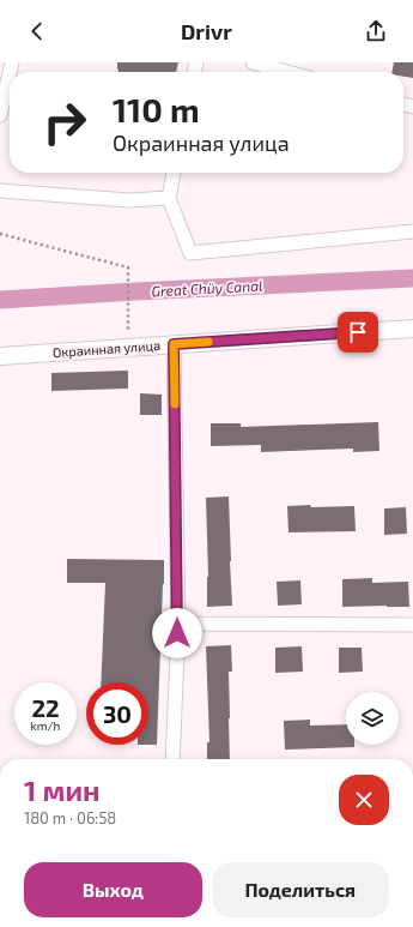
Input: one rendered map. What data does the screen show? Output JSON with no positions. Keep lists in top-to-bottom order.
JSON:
{
  "streets": {
    "street": ["Окраинная улица"]
  },
  "water": ["Great Chüy Canal"],
  "page": {
    "header": "Drivr",
    "turn": ["110 m", "Окраинная улица"],
    "speed": "22 km/h",
    "limit": "30",
    "heading": ["1 мин", "180 m · 06:58"],
    "buttons": ["Выход", "Поделиться"]
  }
}
